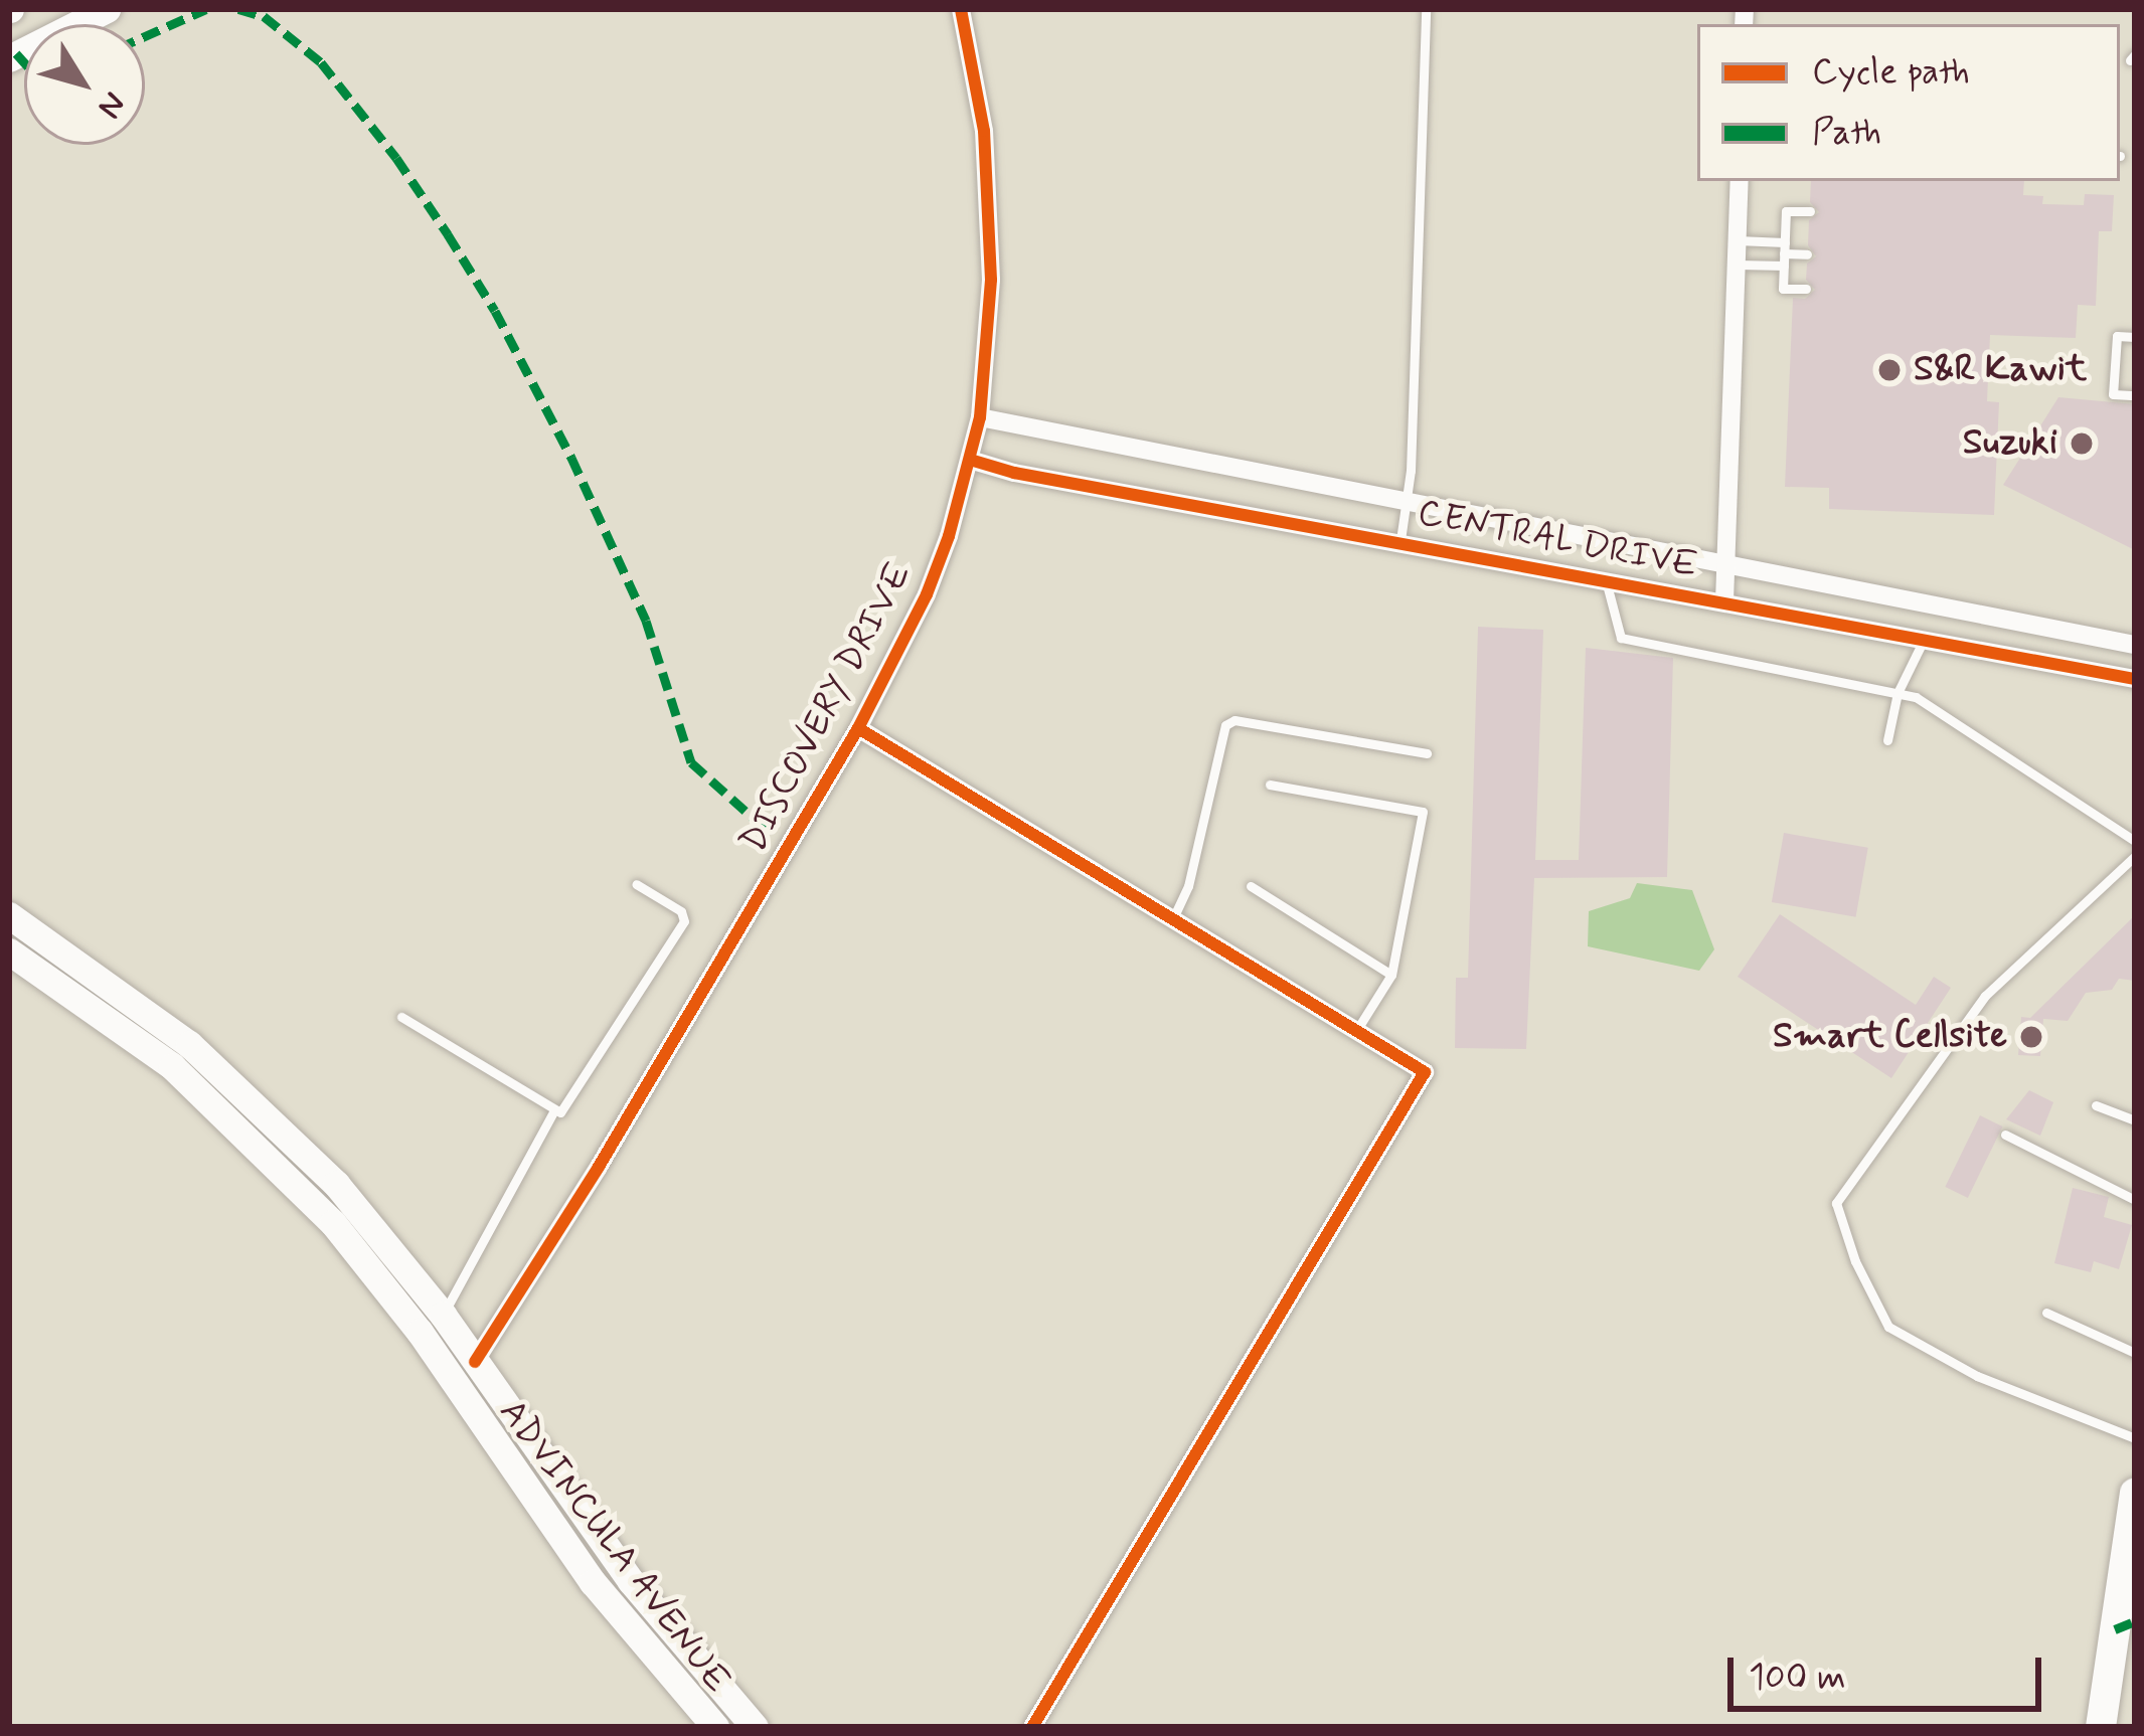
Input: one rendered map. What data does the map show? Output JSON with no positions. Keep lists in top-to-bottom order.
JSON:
{
  "streets": {
    "main road": ["ADVINCULA AVENUE"],
    "street": ["CENTRAL DRIVE", "DISCOVERY DRIVE"]
  },
  "crossings": [
    ["CENTRAL DRIVE", "DISCOVERY DRIVE"],
    ["DISCOVERY DRIVE", "ADVINCULA AVENUE"]
  ],
  "places": ["S&R Kawit", "Suzuki", "Smart Cellsite"],
  "legend": ["Cycle path", "Path"],
  "scale_bar": "100 m",
  "north": "bottom right"
}
